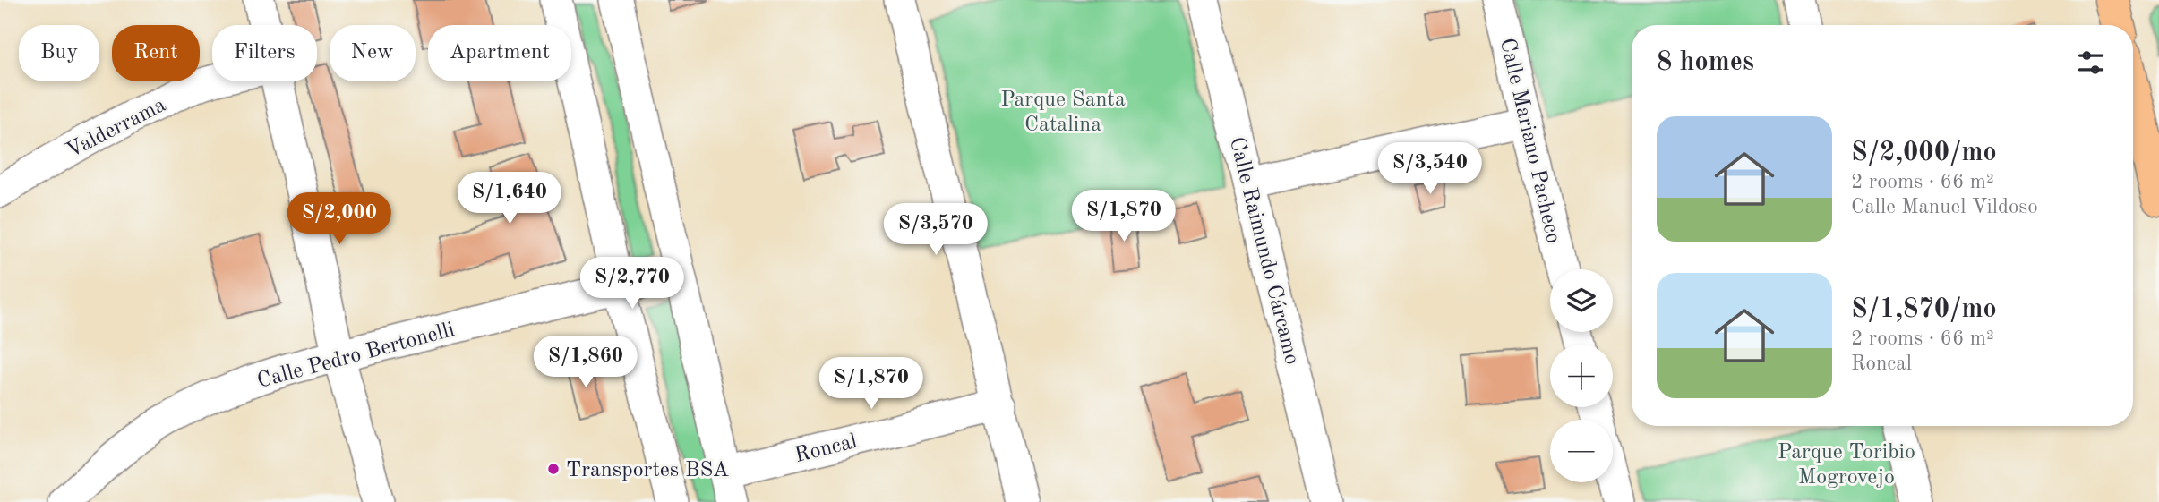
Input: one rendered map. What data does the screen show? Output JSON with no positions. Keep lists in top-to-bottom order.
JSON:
{
  "streets": {
    "street": [
      "Valderrama",
      "Calle Mariano Pacheco",
      "Calle Raimundo Cárcamo",
      "Calle Pedro Bertonelli",
      "Roncal"
    ]
  },
  "parks": ["Parque Santa Catalina", "Parque Toribio Mogrovejo"],
  "places": ["Transportes BSA"],
  "page": {
    "chip": [
      "Buy",
      "Rent",
      "Filters",
      "New",
      "Apartment"
    ],
    "heading": "8 homes",
    "list": [
      {
        "name": "S/2,000/mo",
        "note": "2 rooms · 66 m² · Calle Manuel Vildoso"
      },
      {
        "name": "S/1,870/mo",
        "note": "2 rooms · 66 m² · Roncal"
      }
    ],
    "price": [
      "S/3,540",
      "S/1,640",
      "S/1,870",
      "S/2,000",
      "S/3,570",
      "S/2,770",
      "S/1,860",
      "S/1,870"
    ],
    "map_buttons": ["+", "−"]
  }
}
